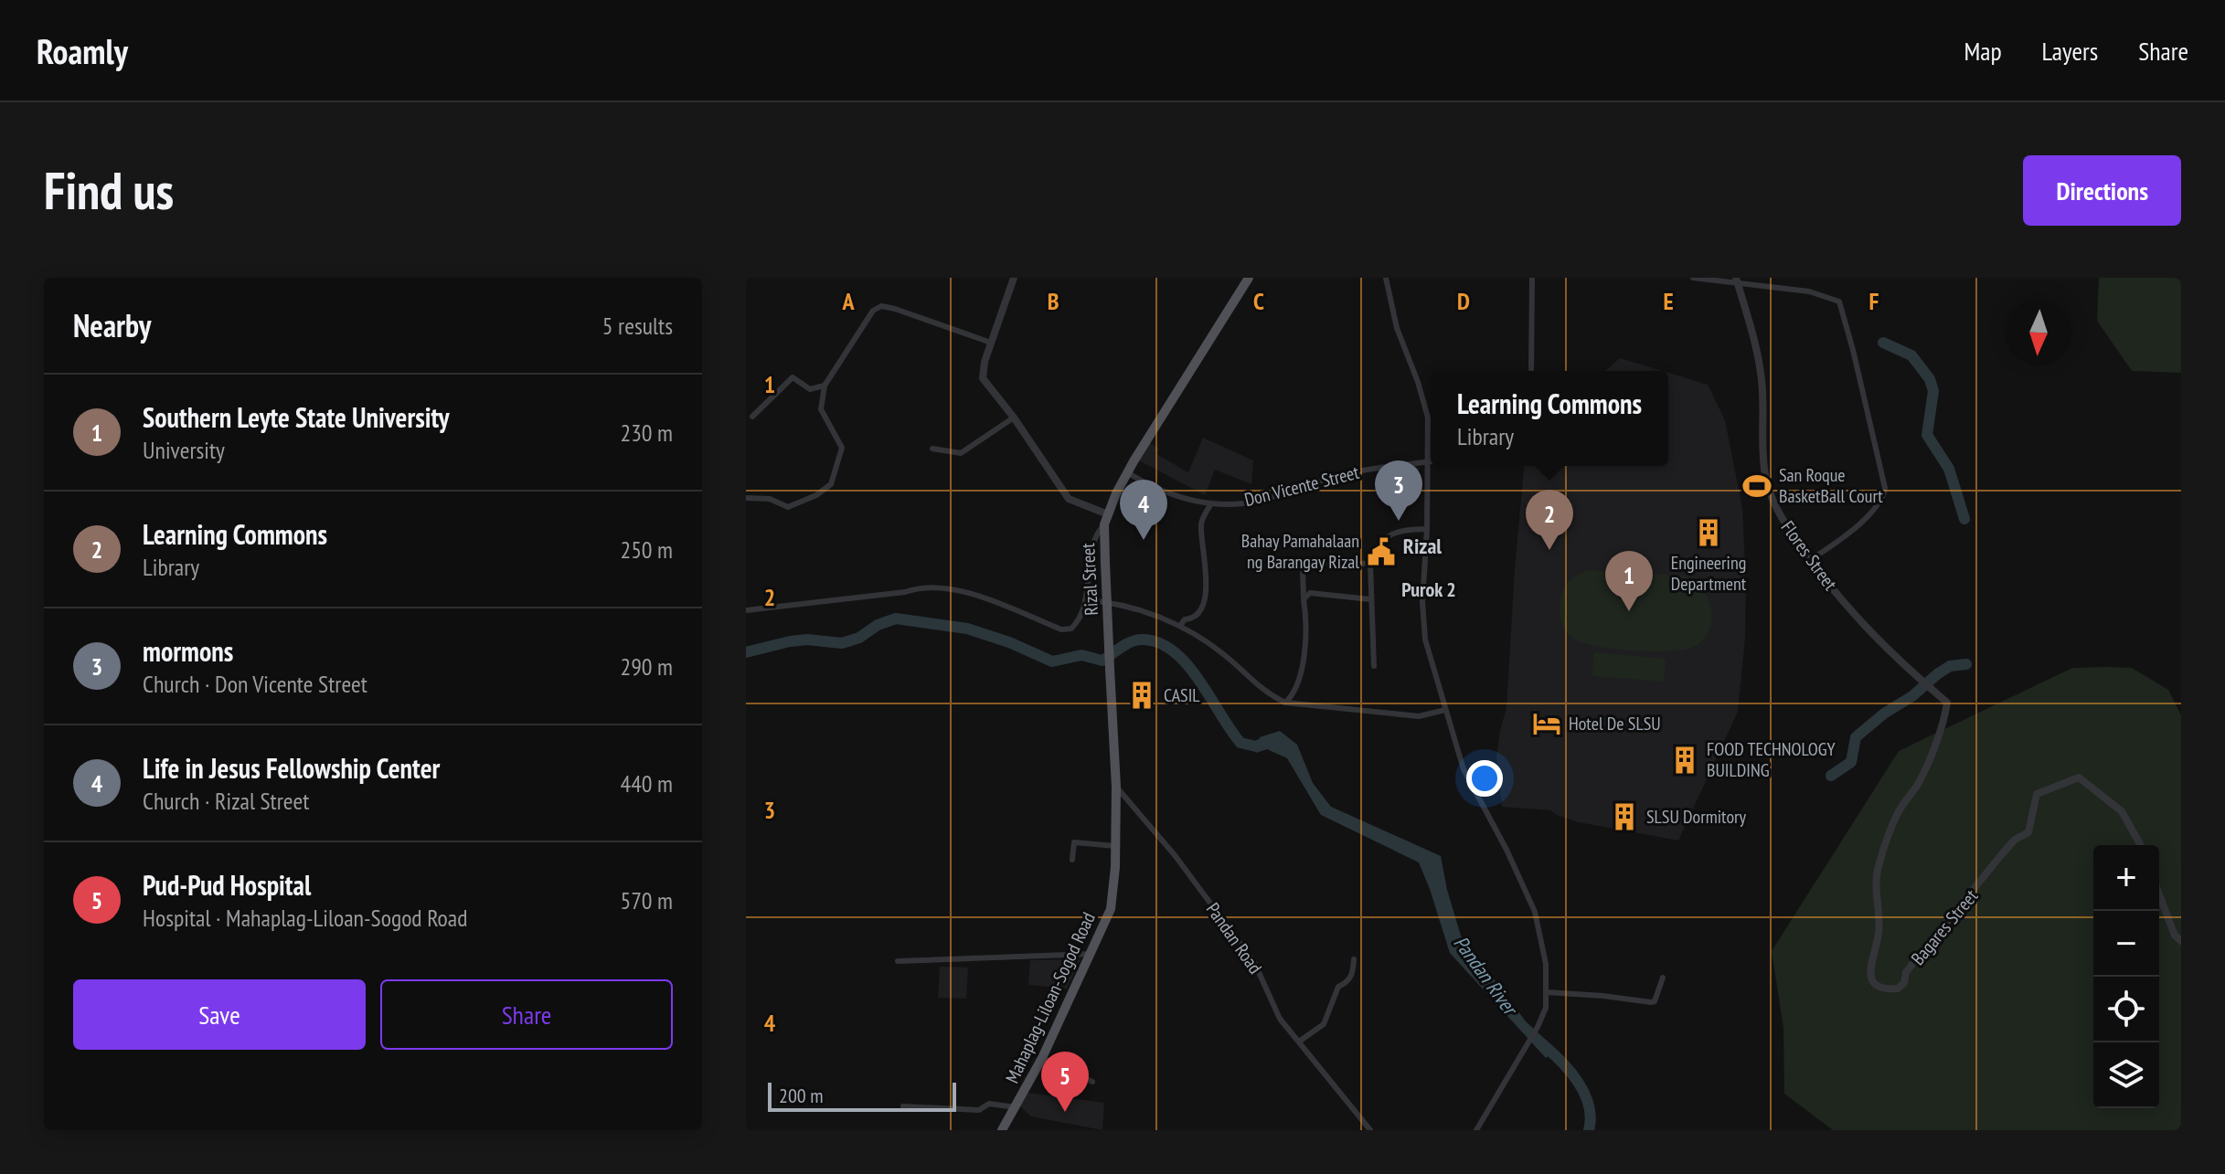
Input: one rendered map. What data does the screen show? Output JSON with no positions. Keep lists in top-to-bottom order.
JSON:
{
  "streets": {
    "main road": ["Rizal Street", "Mahaplag-Liloan-Sogod Road"],
    "street": [
      "Don Vicente Street",
      "Flores Street",
      "Bagares Street",
      "Pandan Road"
    ]
  },
  "crossings": [
    ["Don Vicente Street", "Rizal Street"],
    ["Flores Street", "Bagares Street"],
    ["Rizal Street", "Pandan Road"],
    ["Rizal Street", "Mahaplag-Liloan-Sogod Road"],
    ["Pandan Road", "Mahaplag-Liloan-Sogod Road"]
  ],
  "districts": ["Rizal", "Purok 2"],
  "water": ["Pandan River"],
  "places": {
    "sports": ["San Roque BasketBall Court"],
    "building": [
      "Engineering Department",
      "CASIL",
      "FOOD TECHNOLOGY BUILDING",
      "SLSU Dormitory"
    ],
    "public building": ["Bahay Pamahalaan ng Barangay Rizal"],
    "hotel": ["Hotel De SLSU"]
  },
  "scale_bar": "200 m",
  "north": "bottom",
  "page": {
    "header": "Roamly",
    "nav": ["Map", "Layers", "Share"],
    "buttons": [
      "Directions",
      ["Save", "Share"]
    ],
    "title": "Find us",
    "heading": ["Nearby", "5 results"],
    "popup": ["Learning Commons", "Library"],
    "list": [
      {
        "mark": "1",
        "name": "Southern Leyte State University",
        "note": "University",
        "value": "230 m"
      },
      {
        "mark": "2",
        "name": "Learning Commons",
        "note": "Library",
        "value": "250 m"
      },
      {
        "mark": "3",
        "name": "mormons",
        "note": "Church · Don Vicente Street",
        "value": "290 m"
      },
      {
        "mark": "4",
        "name": "Life in Jesus Fellowship Center",
        "note": "Church · Rizal Street",
        "value": "440 m"
      },
      {
        "mark": "5",
        "name": "Pud-Pud Hospital",
        "note": "Hospital · Mahaplag-Liloan-Sogod Road",
        "value": "570 m"
      }
    ],
    "pins": [
      "3",
      "4",
      "2",
      "1",
      "5"
    ],
    "map_buttons": ["+", "−"],
    "scale": "200 m"
  },
  "grid": {
    "columns": [
      "A",
      "B",
      "C",
      "D",
      "E",
      "F"
    ],
    "rows": [
      "1",
      "2",
      "3",
      "4"
    ]
  }
}
